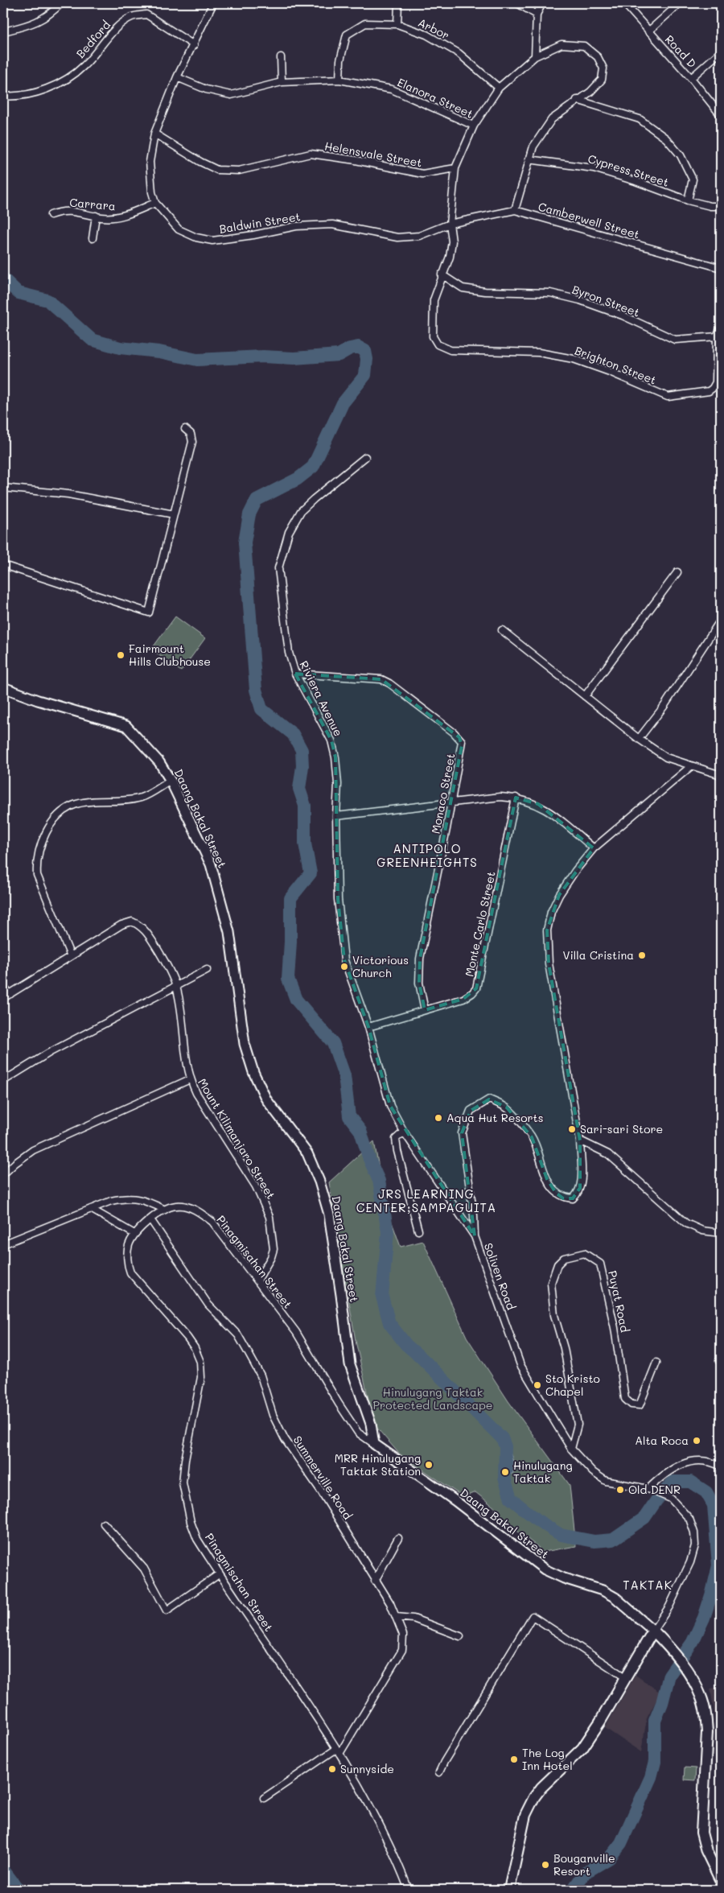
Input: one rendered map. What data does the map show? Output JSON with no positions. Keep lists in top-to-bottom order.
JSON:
{
  "streets": {
    "street": [
      "Arbor",
      "Bedford",
      "Road D",
      "Elanora Street",
      "Helensvale Street",
      "Cypress Street",
      "Carrara",
      "Camberwell Street",
      "Baldwin Street",
      "Byron Street",
      "Brighton Street",
      "Riviera Avenue",
      "Monaco Street",
      "Daang Bakal Street",
      "Monte Carlo Street",
      "Mount Kilimanjaro Street",
      "Pinagmisahan Street",
      "Soliven Road",
      "Puyat Road",
      "Summerville Road"
    ]
  },
  "crossings": [
    ["Arbor", "Elanora Street"],
    ["Carrara", "Baldwin Street"],
    ["Camberwell Street", "Baldwin Street"],
    ["Byron Street", "Brighton Street"],
    ["Riviera Avenue", "Monaco Street"],
    ["Riviera Avenue", "Monte Carlo Street"],
    ["Riviera Avenue", "Soliven Road"],
    ["Monaco Street", "Monte Carlo Street"],
    ["Daang Bakal Street", "Pinagmisahan Street"],
    ["Daang Bakal Street", "Soliven Road"],
    ["Monte Carlo Street", "Soliven Road"],
    ["Mount Kilimanjaro Street", "Pinagmisahan Street"],
    ["Pinagmisahan Street", "Summerville Road"],
    ["Soliven Road", "Puyat Road"]
  ],
  "districts": ["ANTIPOLO GREENHEIGHTS", "JRS LEARNING CENTER;SAMPAGUITA", "TAKTAK"],
  "parks": ["Hinulugang Taktak Protected Landscape"],
  "places": [
    "Fairmount Hills Clubhouse",
    "Villa Cristina",
    "Victorious Church",
    "Aqua Hut Resorts",
    "Sari-sari Store",
    "Sto Kristo Chapel",
    "Alta Roca",
    "MRR Hinulugang Taktak Station",
    "Hinulugang Taktak",
    "Old DENR",
    "The Log Inn Hotel",
    "Sunnyside",
    "Bouganville Resort"
  ]
}
